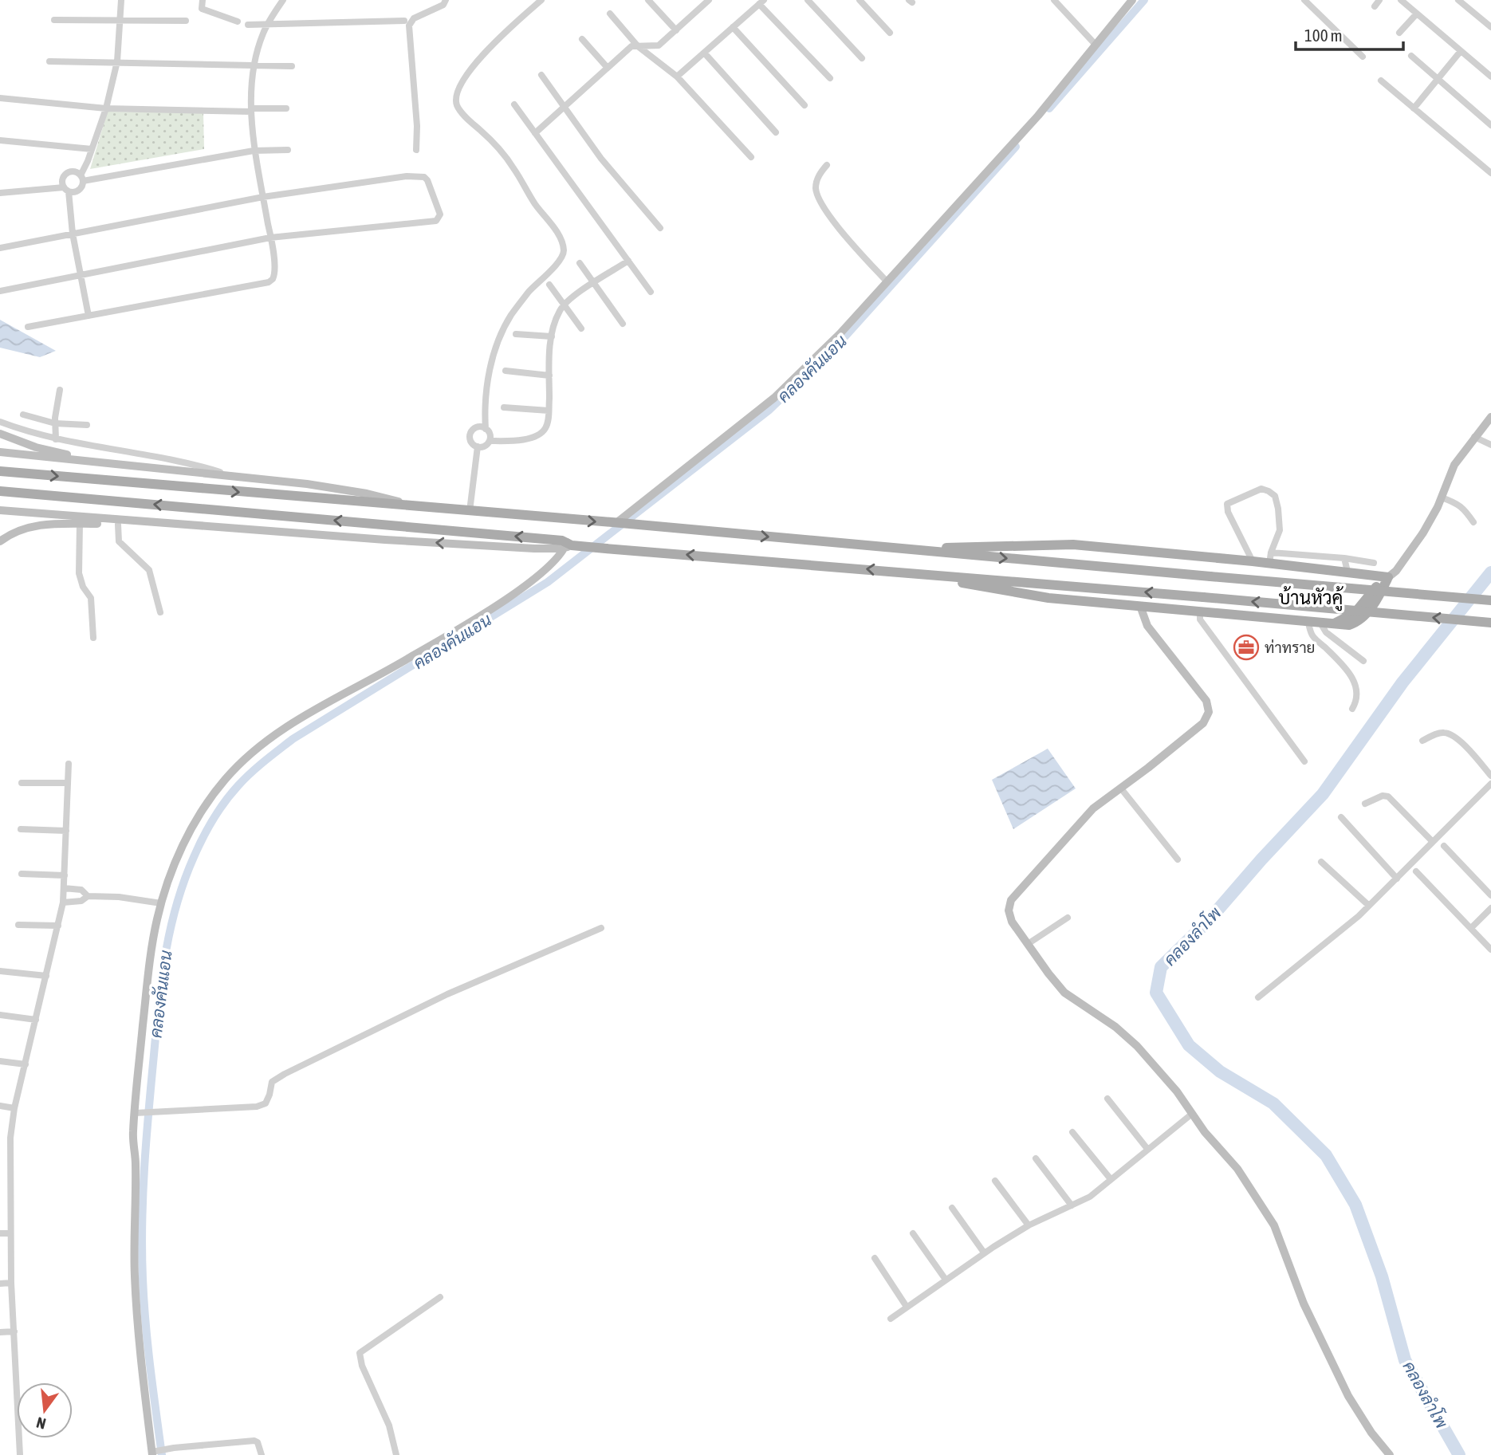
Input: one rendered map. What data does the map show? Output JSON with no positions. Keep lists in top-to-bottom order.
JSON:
{
  "districts": ["บ้านหัวคู้"],
  "water": ["คลองคันแอน", "คลองลำโพ"],
  "places": {
    "office": ["ท่าทราย"]
  },
  "scale_bar": "100 m",
  "north": "bottom"
}
